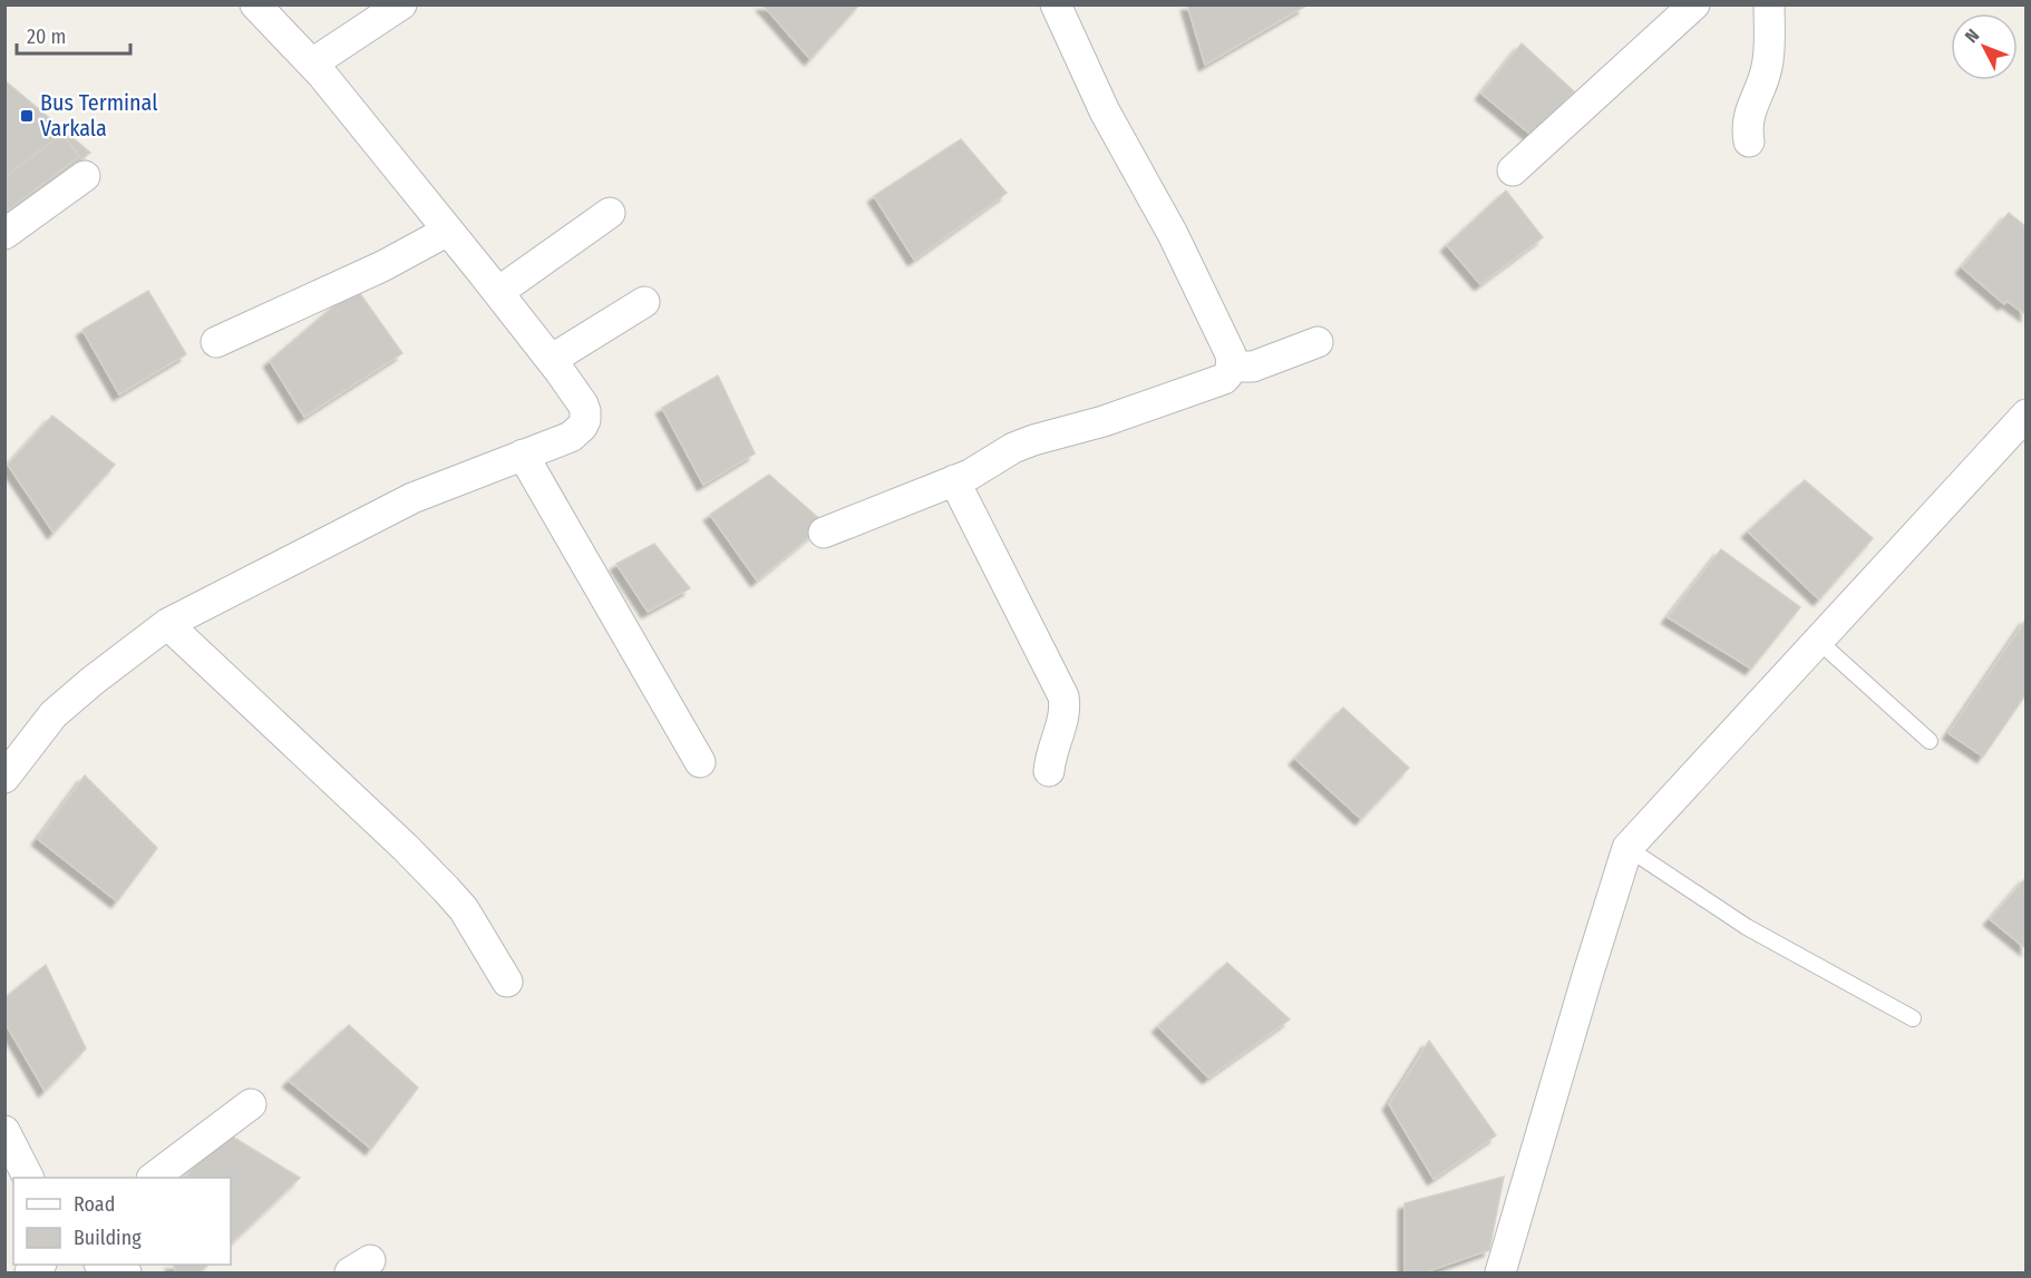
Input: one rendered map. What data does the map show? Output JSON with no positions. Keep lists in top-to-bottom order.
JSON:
{
  "places": {
    "transit": ["Bus Terminal Varkala"]
  },
  "legend": ["Road", "Building"],
  "scale_bar": "20 m",
  "north": "top left"
}
